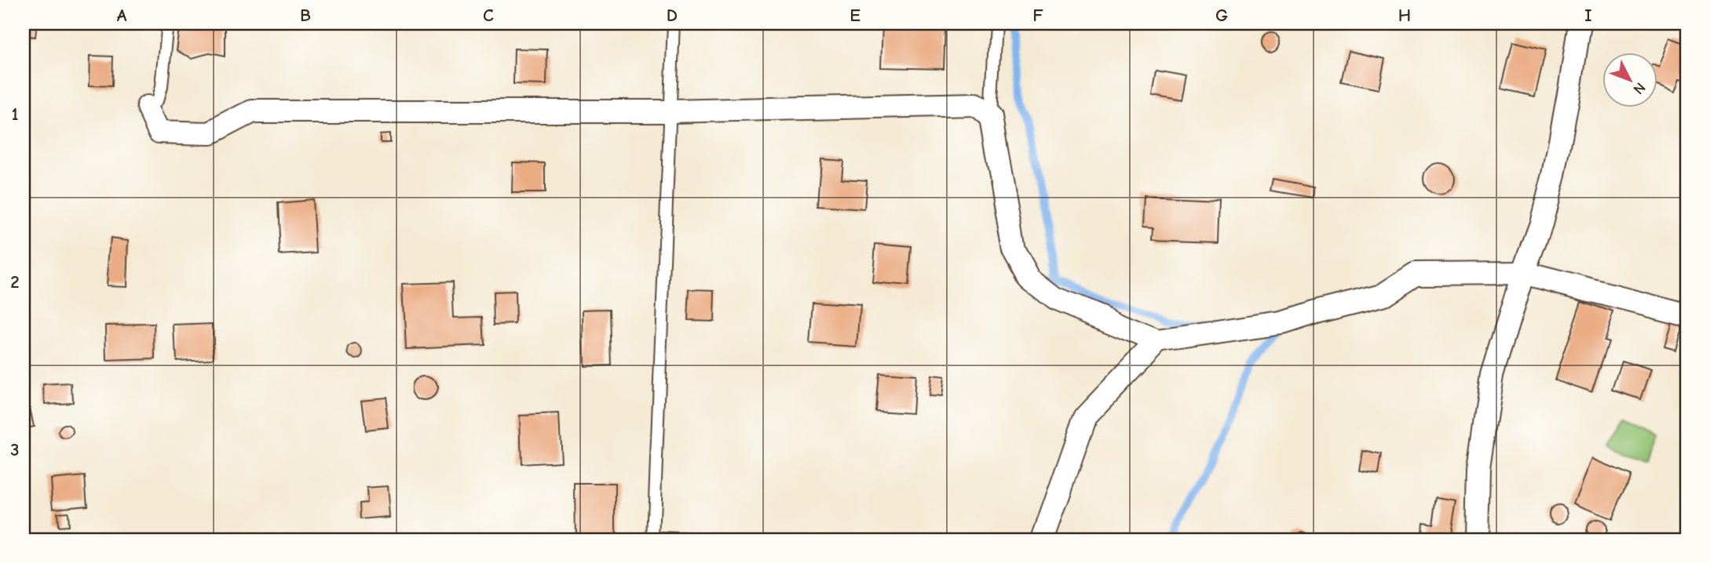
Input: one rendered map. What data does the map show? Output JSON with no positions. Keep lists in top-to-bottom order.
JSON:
{
  "north": "bottom right",
  "grid": {
    "columns": [
      "A",
      "B",
      "C",
      "D",
      "E",
      "F",
      "G",
      "H",
      "I"
    ],
    "rows": ["1", "2", "3"]
  }
}
